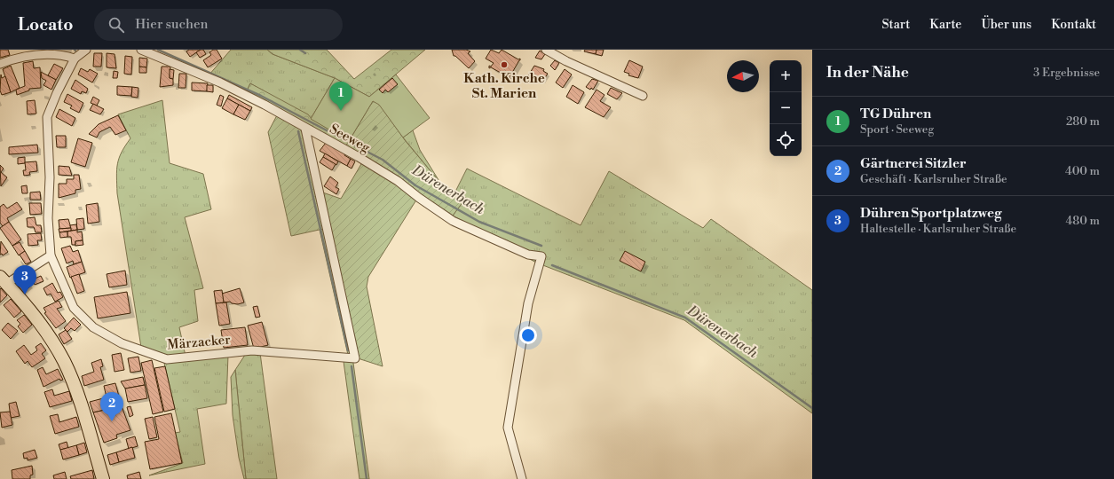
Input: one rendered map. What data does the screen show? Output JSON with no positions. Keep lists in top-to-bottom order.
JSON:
{
  "streets": {
    "street": ["Seeweg", "Märzacker"]
  },
  "crossings": [
    ["Seeweg", "Märzacker"]
  ],
  "water": ["Dürenerbach"],
  "places": ["Kath. Kirche St. Marien"],
  "north": "left",
  "page": {
    "header": "Locato",
    "search": "Hier suchen",
    "nav": [
      "Start",
      "Karte",
      "Über uns",
      "Kontakt"
    ],
    "heading": ["In der Nähe", "3 Ergebnisse"],
    "map_buttons": ["+", "−"],
    "pins": ["1", "3", "2"],
    "list": [
      {
        "mark": "1",
        "name": "TG Dühren",
        "note": "Sport · Seeweg",
        "value": "280 m"
      },
      {
        "mark": "2",
        "name": "Gärtnerei Sitzler",
        "note": "Geschäft · Karlsruher Straße",
        "value": "400 m"
      },
      {
        "mark": "3",
        "name": "Dühren Sportplatzweg",
        "note": "Haltestelle · Karlsruher Straße",
        "value": "480 m"
      }
    ]
  }
}
